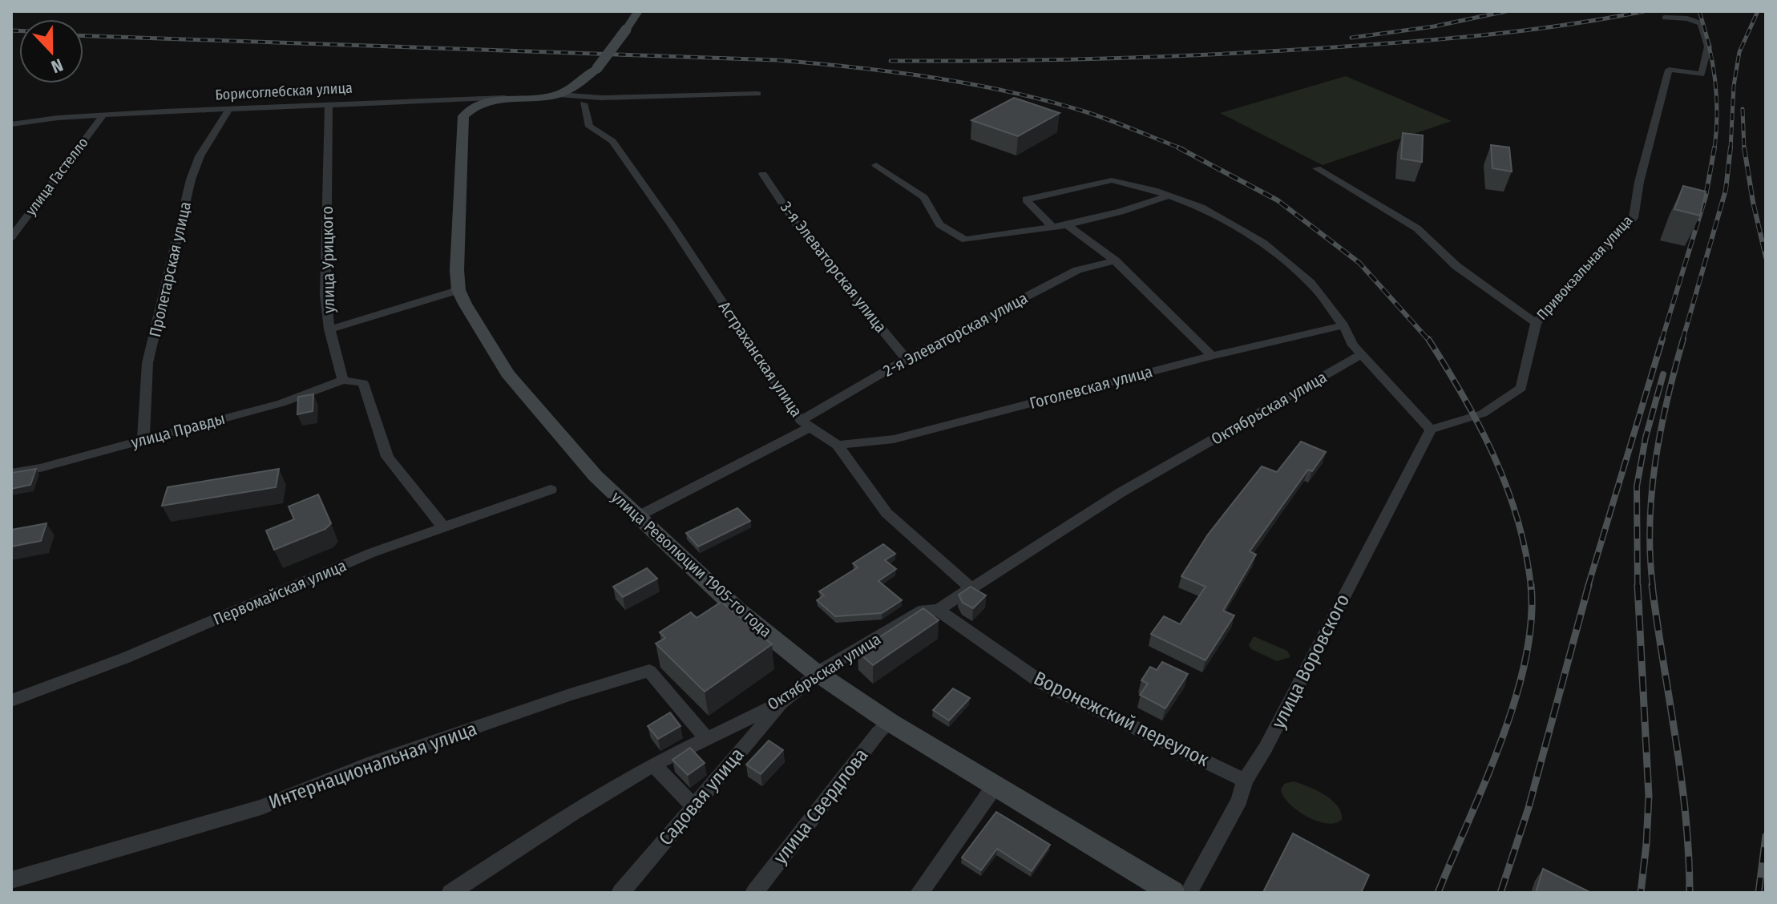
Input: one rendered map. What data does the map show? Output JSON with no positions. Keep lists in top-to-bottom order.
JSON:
{
  "streets": {
    "street": [
      "Борисоглебская улица",
      "улица Гастелло",
      "улица Урицкого",
      "3-я Элеваторская улица",
      "Привокзальная улица",
      "Пролетарская улица",
      "2-я Элеваторская улица",
      "Астраханская улица",
      "Гоголевская улица",
      "Октябрьская улица",
      "улица Правды",
      "улица Революции 1905-го года",
      "Первомайская улица",
      "улица Воровского",
      "Воронежский переулок",
      "Интернациональная улица",
      "Садовая улица",
      "улица Свердлова"
    ]
  },
  "crossings": [
    ["Борисоглебская улица", "улица Гастелло"],
    ["Борисоглебская улица", "улица Урицкого"],
    ["Борисоглебская улица", "Пролетарская улица"],
    ["Борисоглебская улица", "улица Революции 1905-го года"],
    ["улица Урицкого", "улица Правды"],
    ["3-я Элеваторская улица", "2-я Элеваторская улица"],
    ["Привокзальная улица", "улица Воровского"],
    ["Пролетарская улица", "улица Правды"],
    ["2-я Элеваторская улица", "Астраханская улица"],
    ["2-я Элеваторская улица", "улица Революции 1905-го года"],
    ["Астраханская улица", "Гоголевская улица"],
    ["Астраханская улица", "Октябрьская улица"],
    ["Октябрьская улица", "улица Революции 1905-го года"],
    ["Октябрьская улица", "Воронежский переулок"],
    ["Октябрьская улица", "Интернациональная улица"],
    ["Октябрьская улица", "Садовая улица"],
    ["улица Революции 1905-го года", "улица Свердлова"],
    ["улица Воровского", "Воронежский переулок"]
  ],
  "north": "bottom"
}
